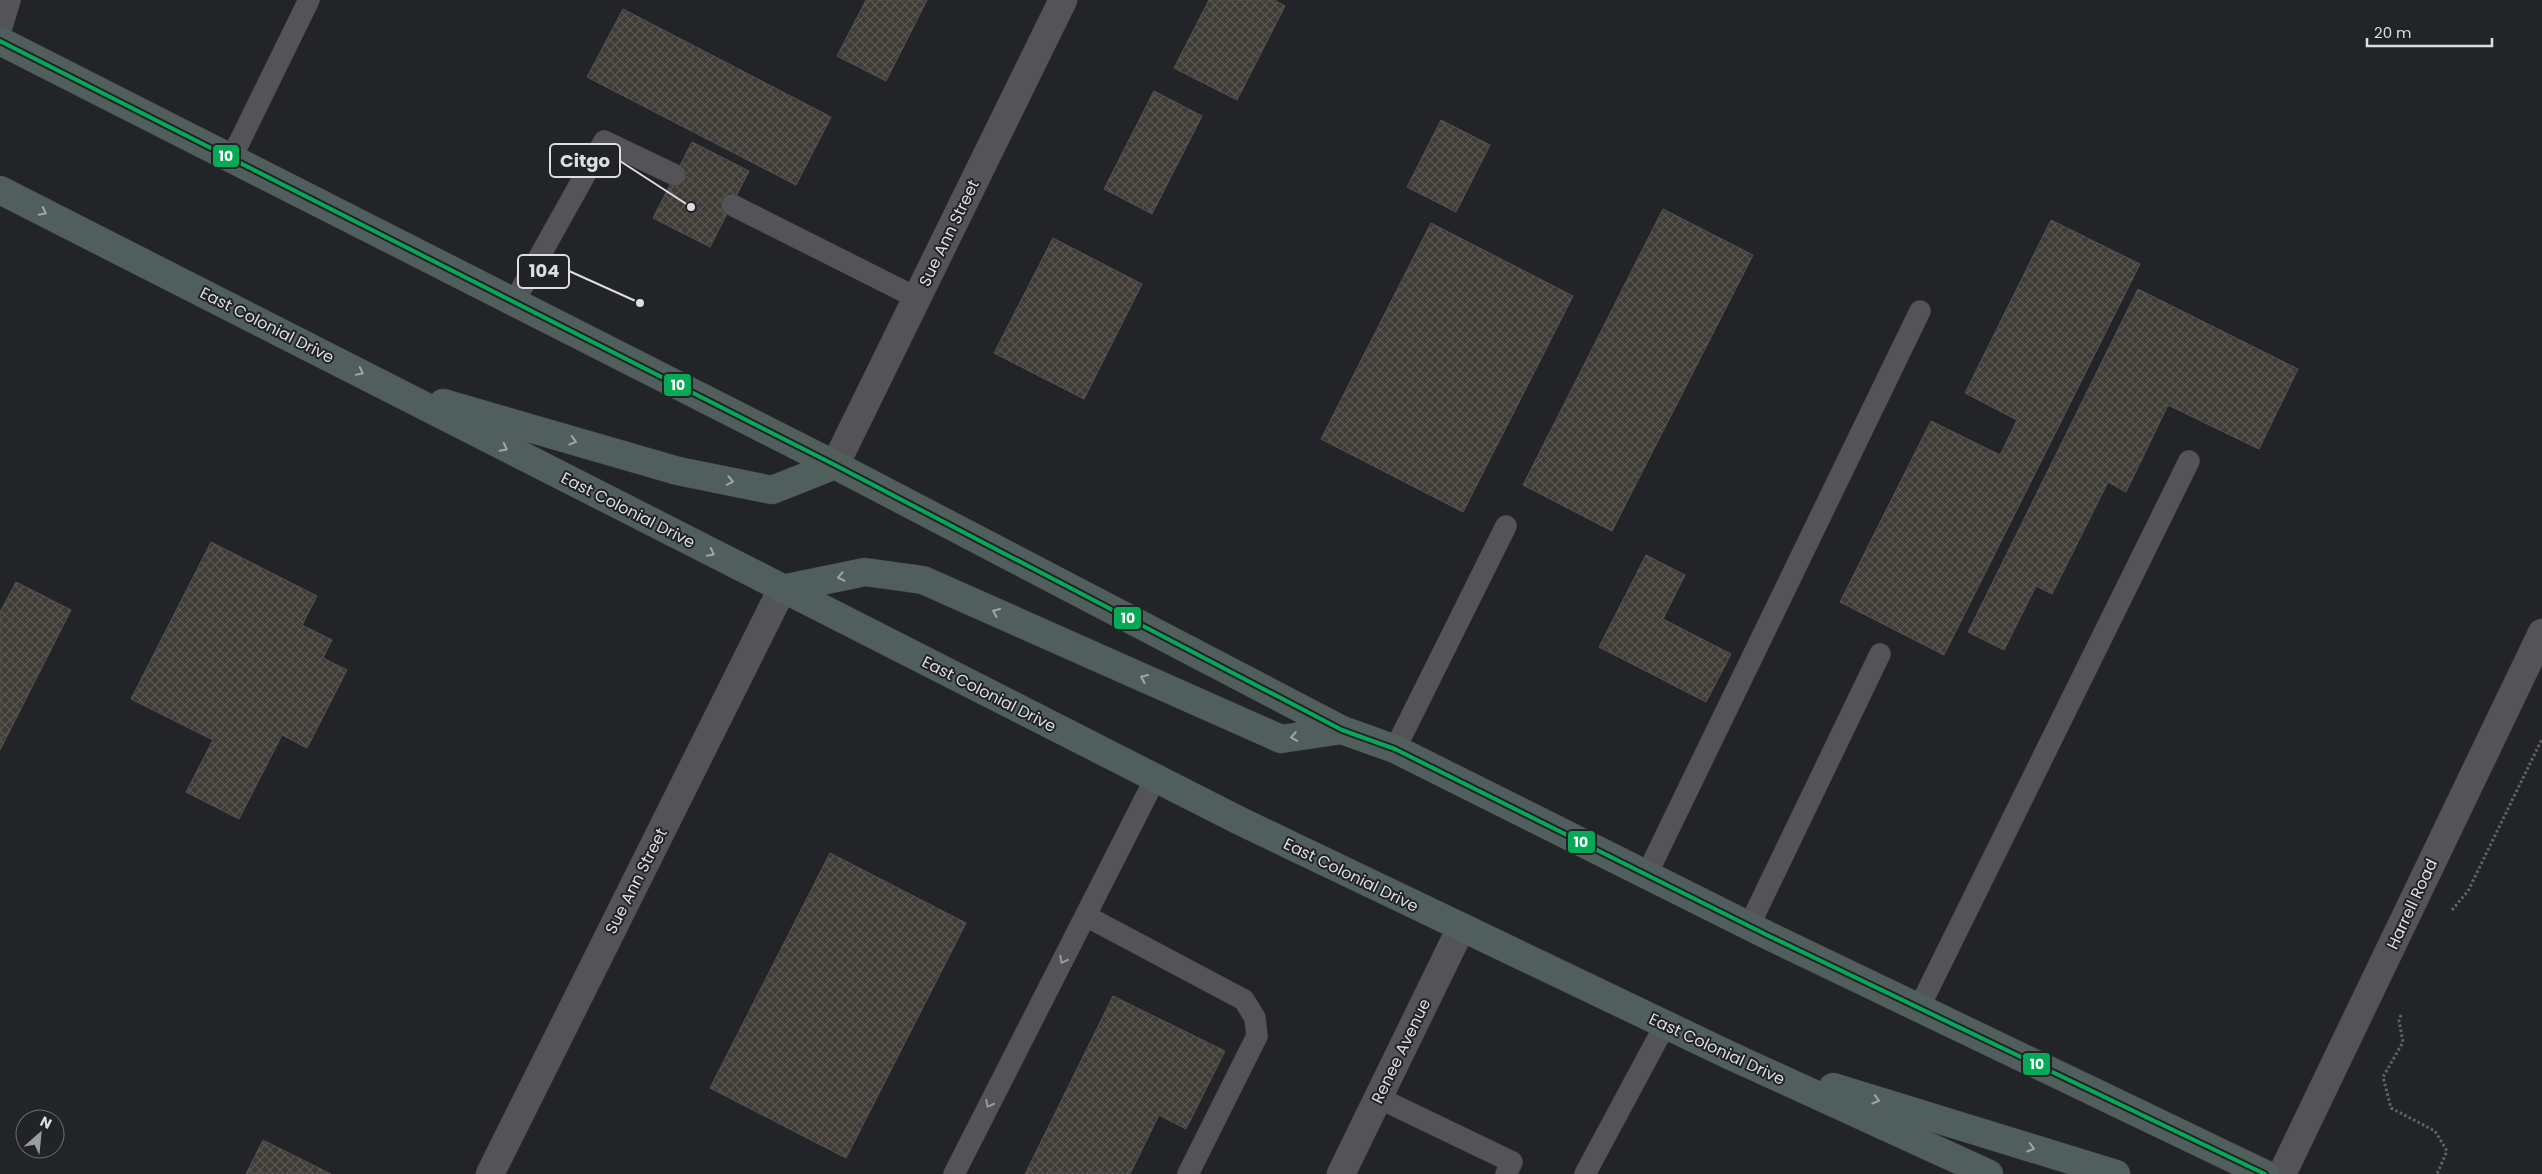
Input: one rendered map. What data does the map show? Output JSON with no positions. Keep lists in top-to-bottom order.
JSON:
{
  "streets": {
    "highway": ["East Colonial Drive"],
    "street": ["Sue Ann Street", "Harrell Road", "Renee Avenue"]
  },
  "crossings": [
    ["Sue Ann Street", "East Colonial Drive"],
    ["East Colonial Drive", "Renee Avenue"]
  ],
  "places": ["Citgo", "104"],
  "lines": ["transit line 10"],
  "scale_bar": "20 m",
  "north": "top right"
}
